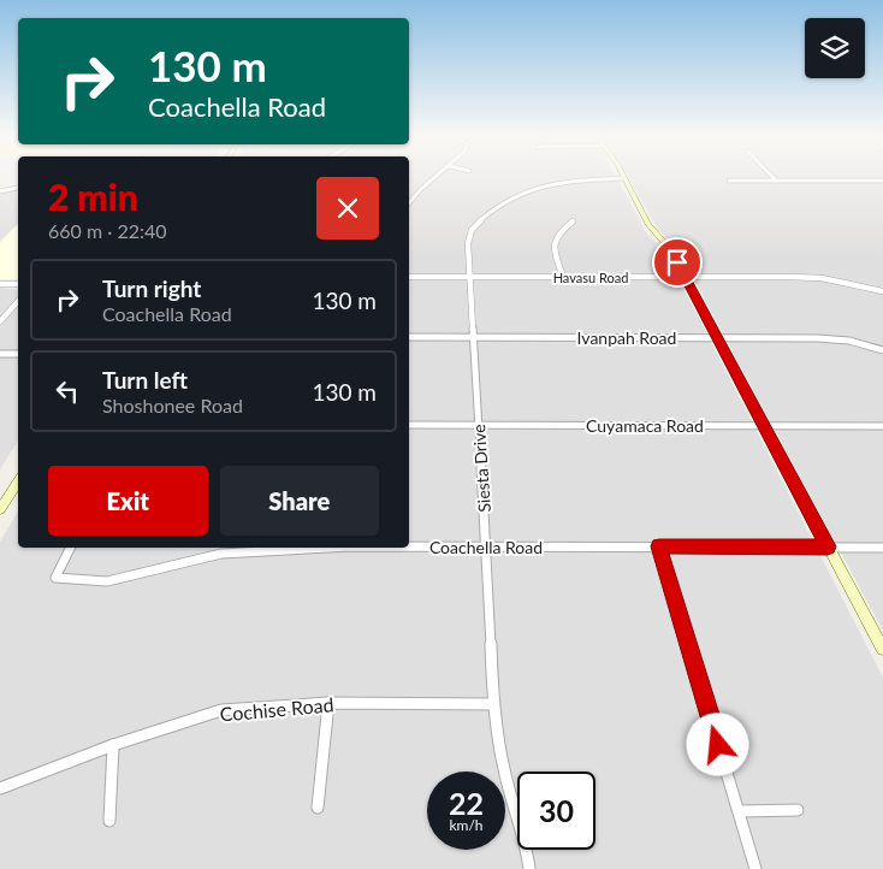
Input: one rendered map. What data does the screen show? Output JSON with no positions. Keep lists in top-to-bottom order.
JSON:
{
  "streets": {
    "street": [
      "Havasu Road",
      "Ivanpah Road",
      "Cuyamaca Road",
      "Siesta Drive",
      "Coachella Road",
      "Cochise Road"
    ]
  },
  "crossings": [
    ["Havasu Road", "Siesta Drive"],
    ["Ivanpah Road", "Siesta Drive"],
    ["Cuyamaca Road", "Siesta Drive"],
    ["Siesta Drive", "Coachella Road"],
    ["Siesta Drive", "Cochise Road"]
  ],
  "page": {
    "turn": ["130 m", "Coachella Road"],
    "heading": ["2 min", "660 m · 22:40"],
    "list": [
      {
        "name": "Turn right",
        "note": "Coachella Road",
        "value": "130 m"
      },
      {
        "name": "Turn left",
        "note": "Shoshonee Road",
        "value": "130 m"
      }
    ],
    "buttons": ["Exit", "Share"],
    "speed": "22 km/h",
    "limit": "30"
  }
}
